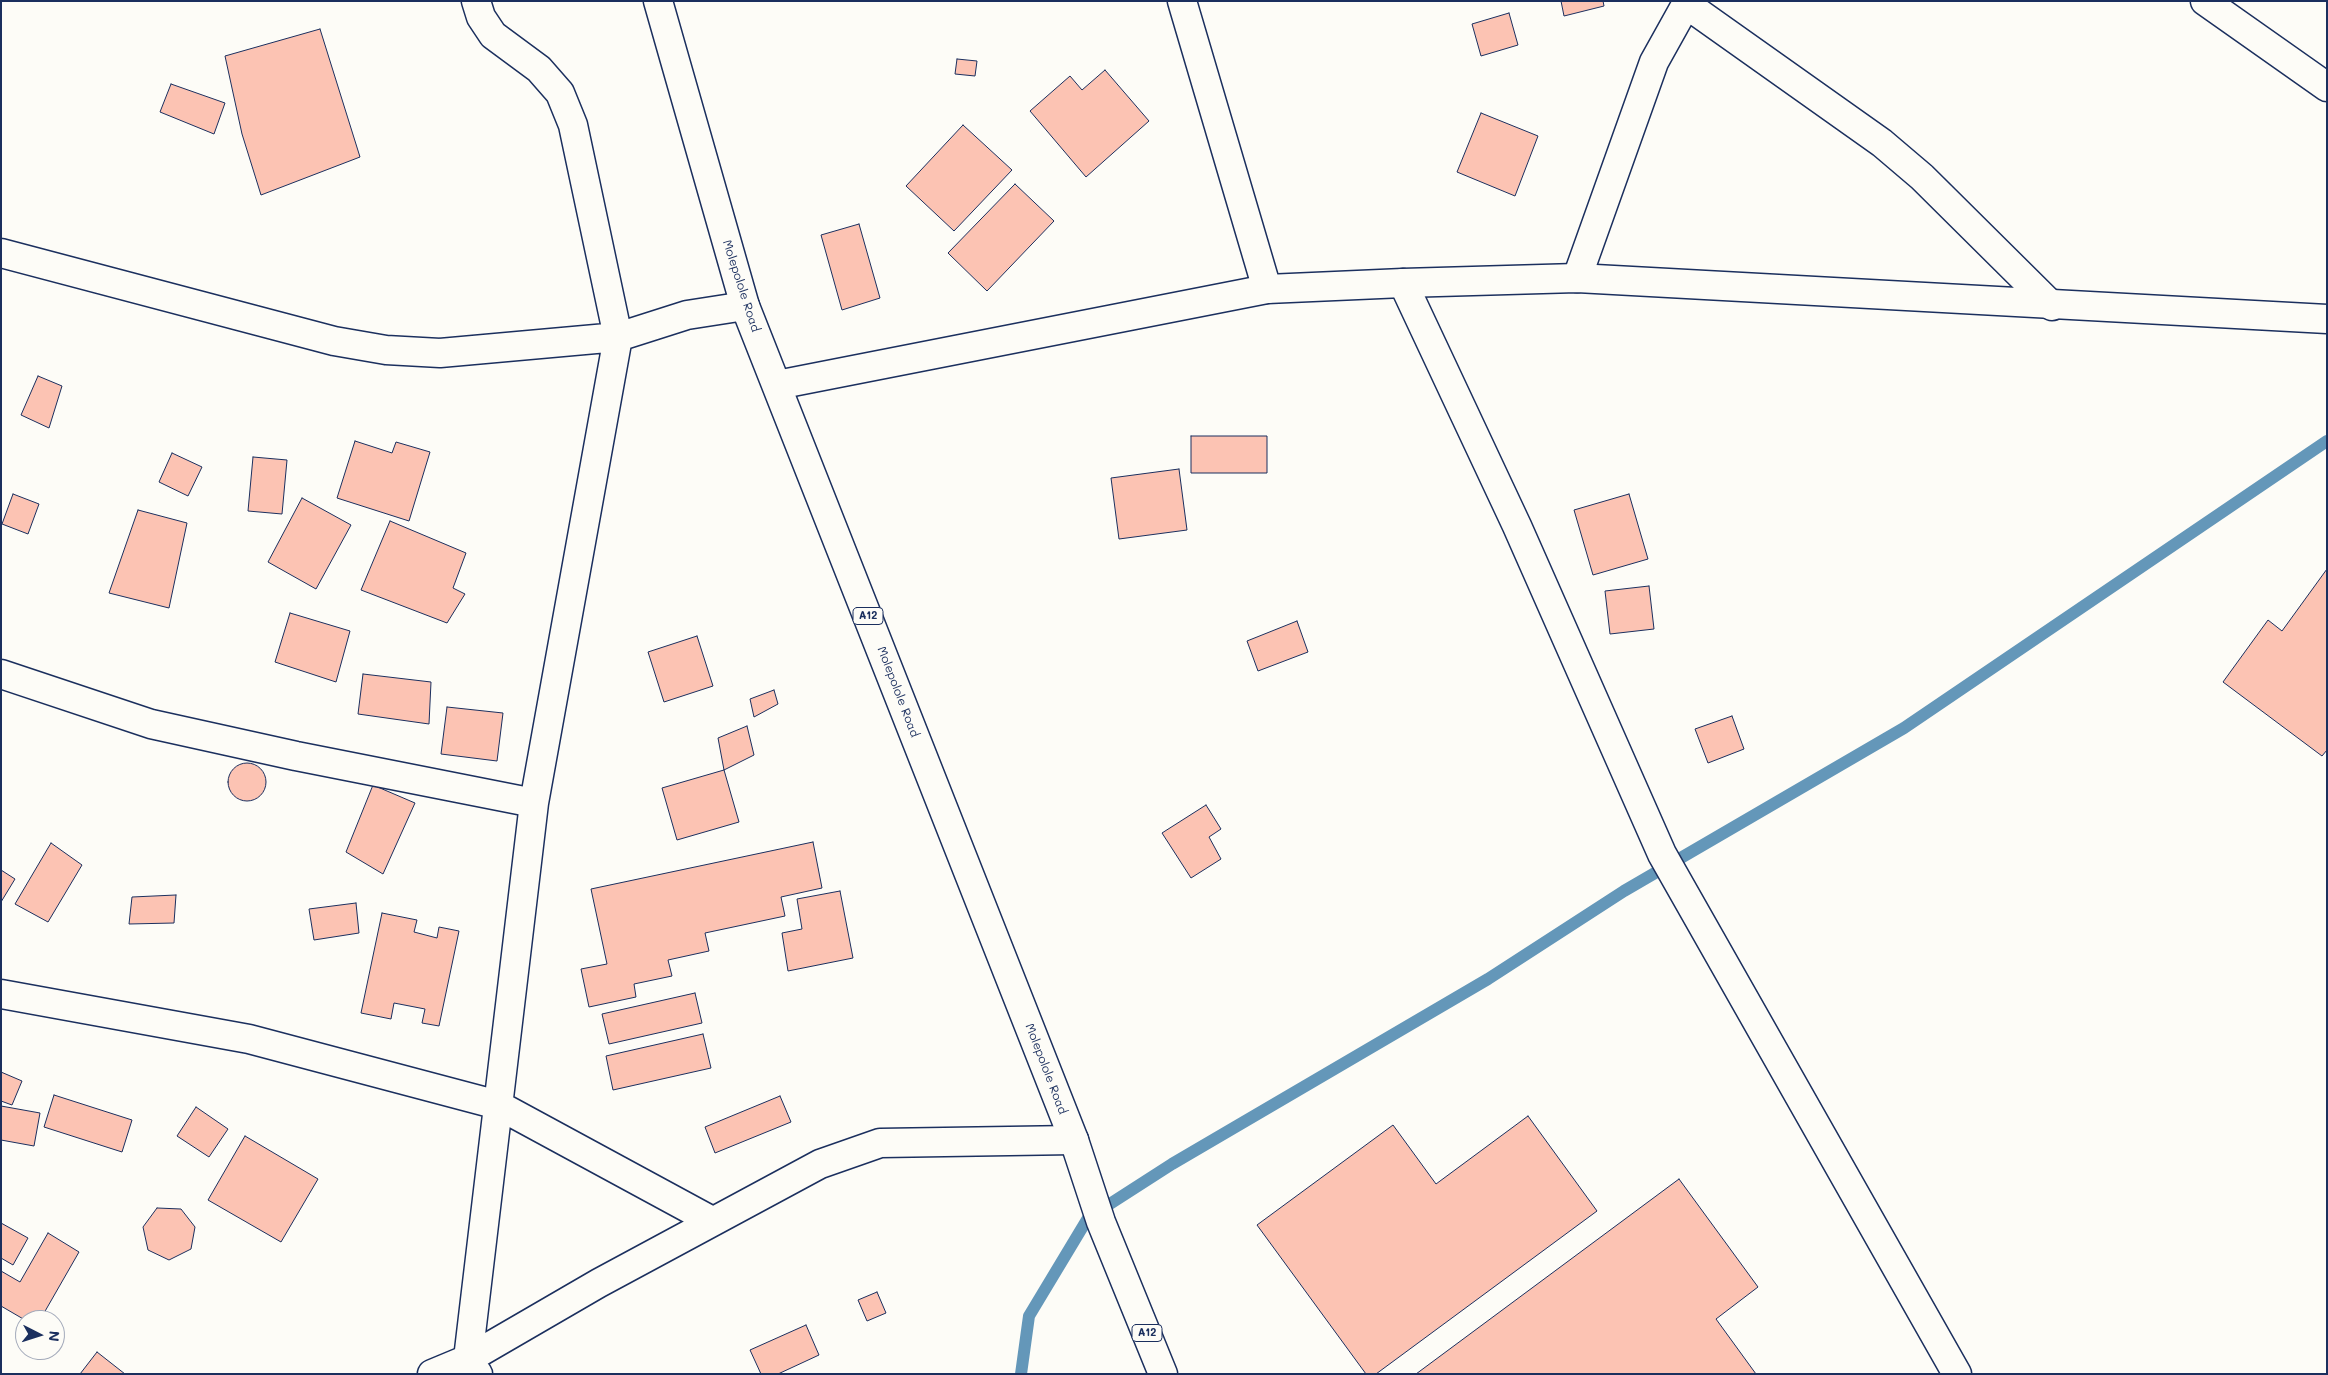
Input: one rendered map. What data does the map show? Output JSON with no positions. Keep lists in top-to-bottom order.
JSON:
{
  "streets": {
    "street": ["Molepolole Road", "A12"]
  },
  "north": "right"
}
